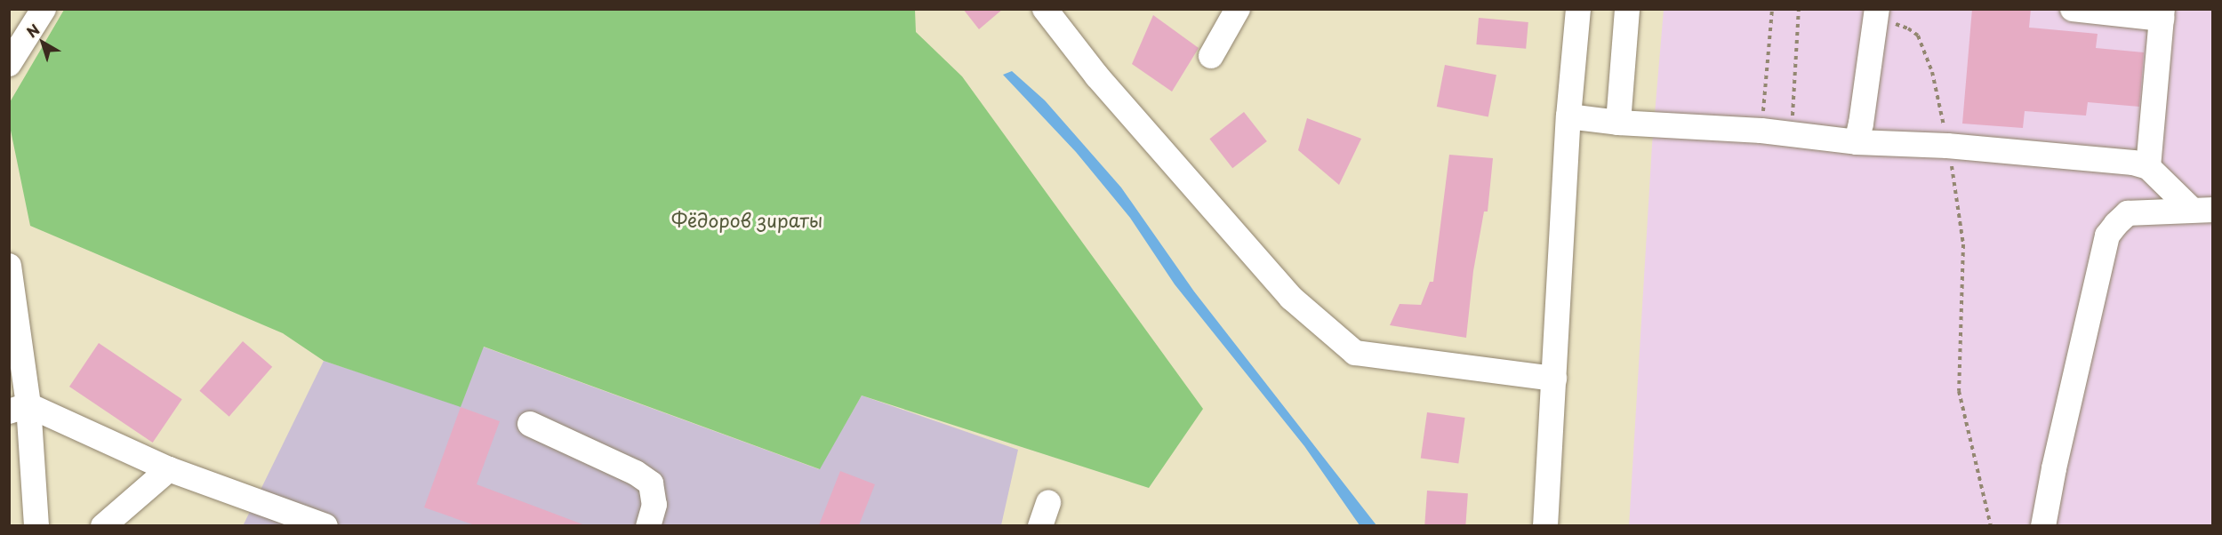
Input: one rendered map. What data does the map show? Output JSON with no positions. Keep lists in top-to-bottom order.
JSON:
{
  "parks": ["Фёдоров зираты"],
  "north": "top left"
}
